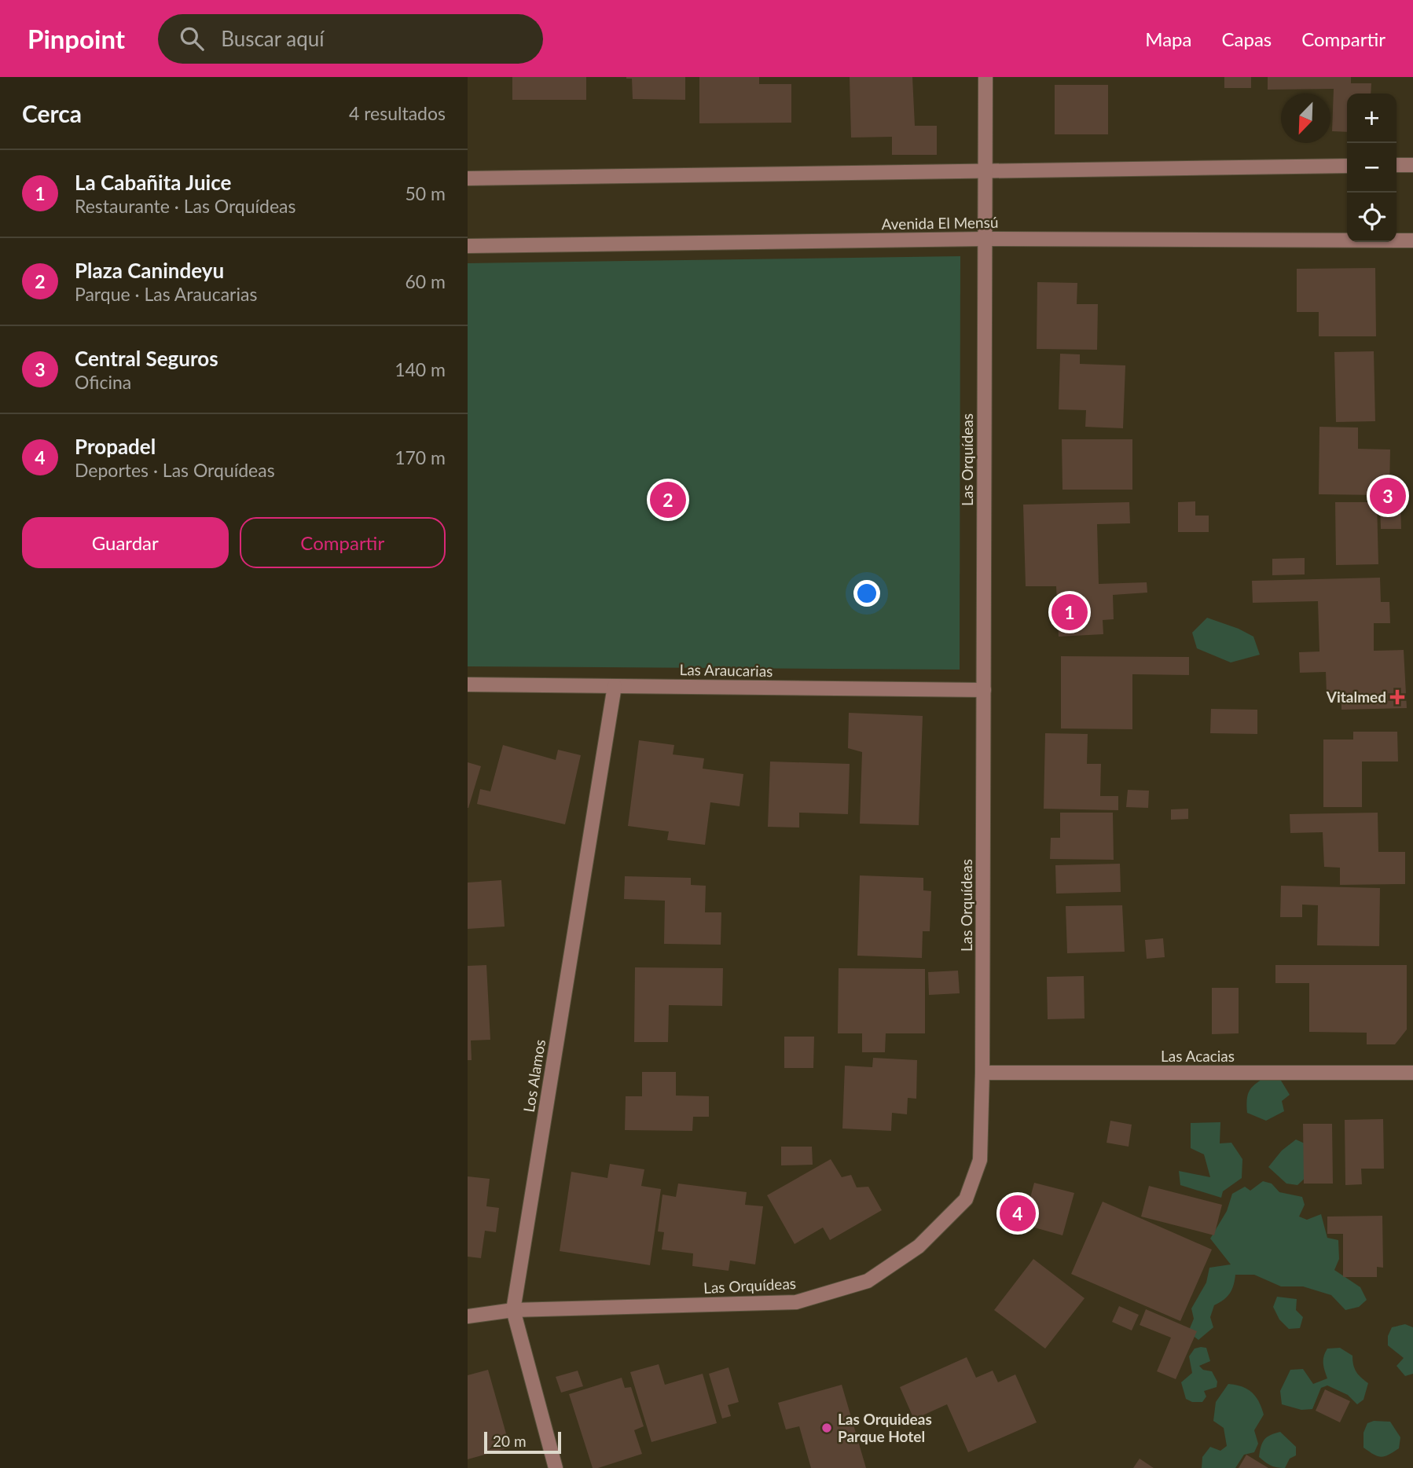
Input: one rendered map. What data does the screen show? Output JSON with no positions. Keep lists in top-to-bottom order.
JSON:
{
  "streets": {
    "street": [
      "Avenida El Mensú",
      "Las Orquídeas",
      "Las Araucarias",
      "Las Acacias",
      "Los Alamos"
    ]
  },
  "crossings": [
    ["Avenida El Mensú", "Las Orquídeas"],
    ["Las Orquídeas", "Las Araucarias"],
    ["Las Orquídeas", "Las Acacias"],
    ["Las Orquídeas", "Los Alamos"],
    ["Las Araucarias", "Los Alamos"]
  ],
  "places": {
    "health": ["Vitalmed"],
    "other": ["Las Orquideas Parque Hotel"]
  },
  "scale_bar": "20 m",
  "north": "bottom left",
  "page": {
    "header": "Pinpoint",
    "search": "Buscar aquí",
    "nav": ["Mapa", "Capas", "Compartir"],
    "heading": ["Cerca", "4 resultados"],
    "map_buttons": ["+", "−"],
    "list": [
      {
        "mark": "1",
        "name": "La Cabañita Juice",
        "note": "Restaurante · Las Orquídeas",
        "value": "50 m"
      },
      {
        "mark": "2",
        "name": "Plaza Canindeyu",
        "note": "Parque · Las Araucarias",
        "value": "60 m"
      },
      {
        "mark": "3",
        "name": "Central Seguros",
        "note": "Oficina",
        "value": "140 m"
      },
      {
        "mark": "4",
        "name": "Propadel",
        "note": "Deportes · Las Orquídeas",
        "value": "170 m"
      }
    ],
    "pins": [
      "3",
      "2",
      "1",
      "4"
    ],
    "buttons": ["Guardar", "Compartir"],
    "scale": "20 m"
  }
}
